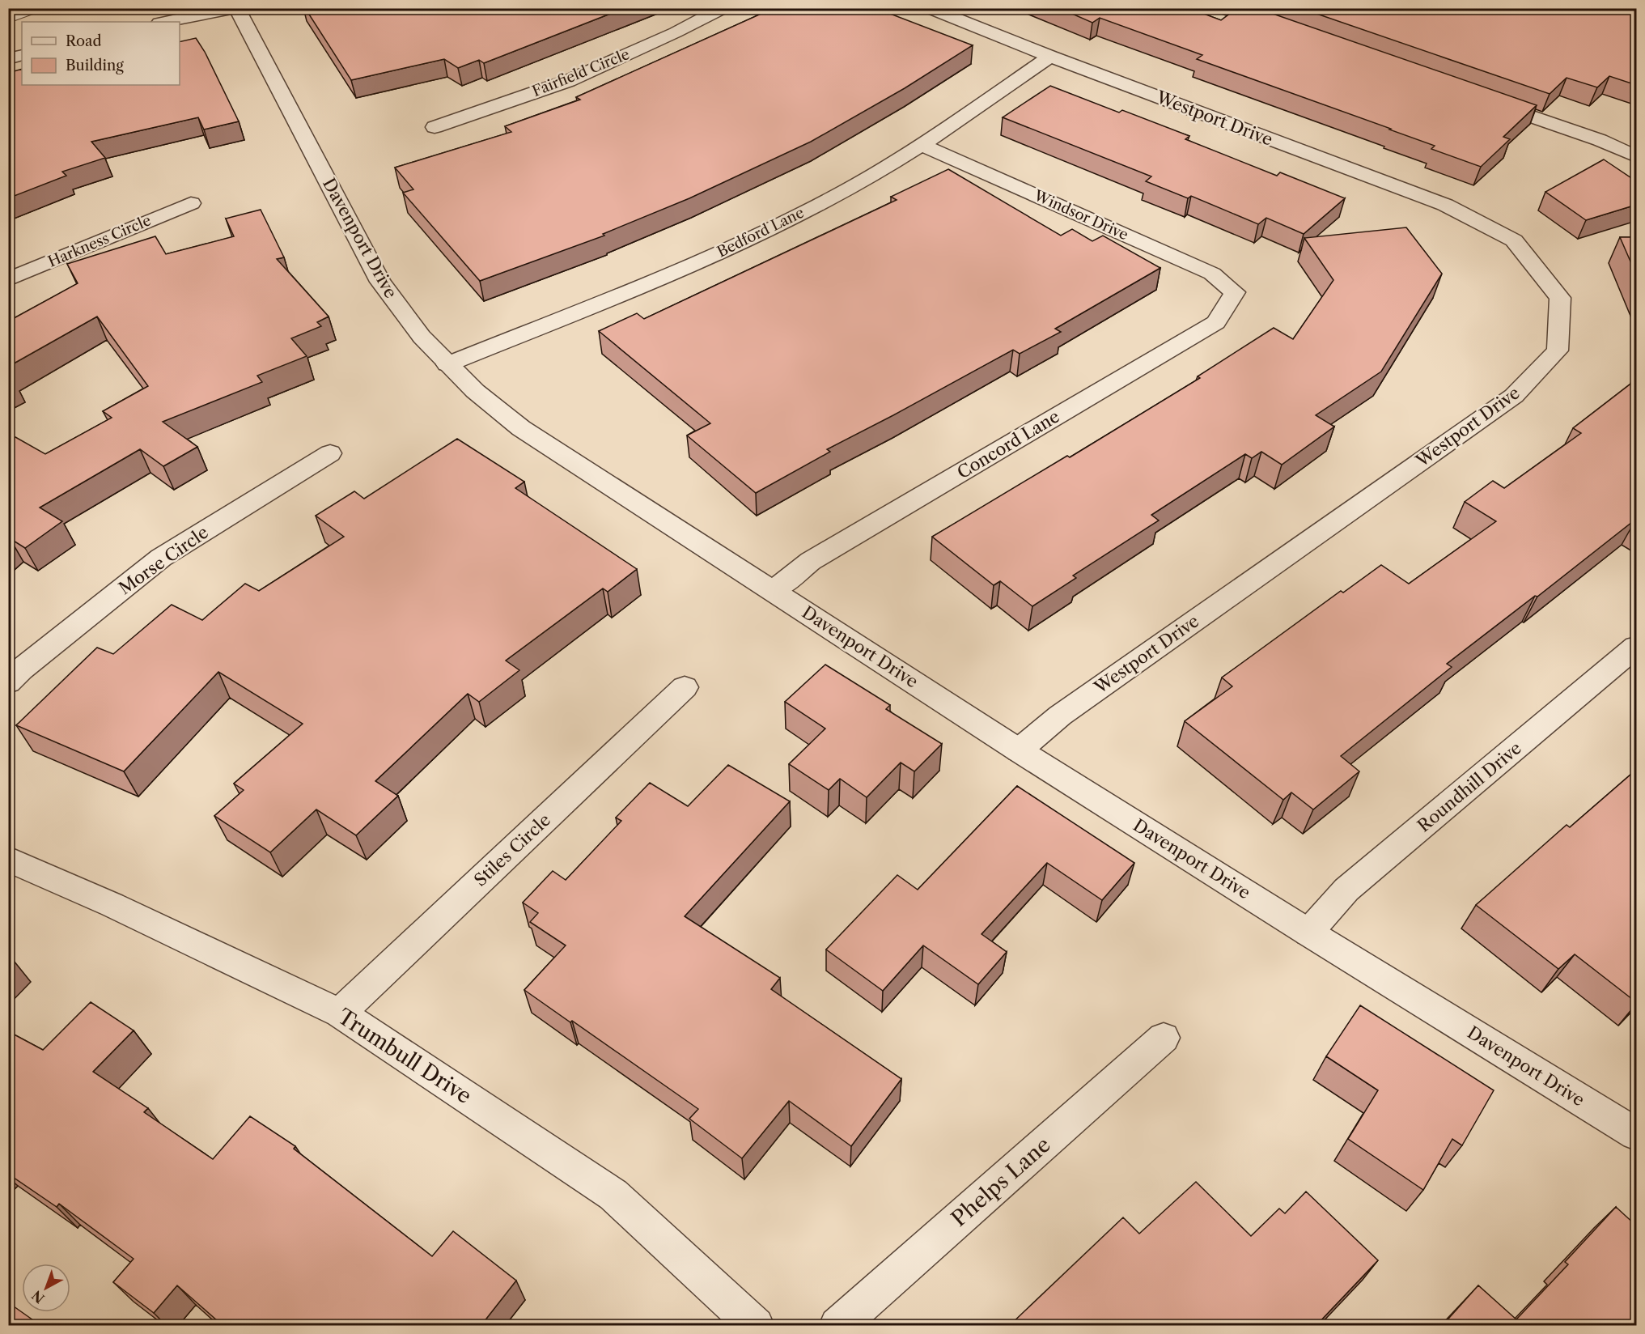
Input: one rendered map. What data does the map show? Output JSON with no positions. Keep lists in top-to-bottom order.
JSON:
{
  "streets": {
    "street": [
      "Fairfield Circle",
      "Westport Drive",
      "Windsor Drive",
      "Bedford Lane",
      "Davenport Drive",
      "Harkness Circle",
      "Concord Lane",
      "Morse Circle",
      "Roundhill Drive",
      "Stiles Circle",
      "Trumbull Drive",
      "Phelps Lane"
    ]
  },
  "crossings": [
    ["Westport Drive", "Bedford Lane"],
    ["Westport Drive", "Davenport Drive"],
    ["Windsor Drive", "Bedford Lane"],
    ["Windsor Drive", "Concord Lane"],
    ["Bedford Lane", "Davenport Drive"],
    ["Davenport Drive", "Concord Lane"],
    ["Davenport Drive", "Roundhill Drive"],
    ["Stiles Circle", "Trumbull Drive"]
  ],
  "legend": ["Road", "Building"],
  "north": "bottom left"
}
